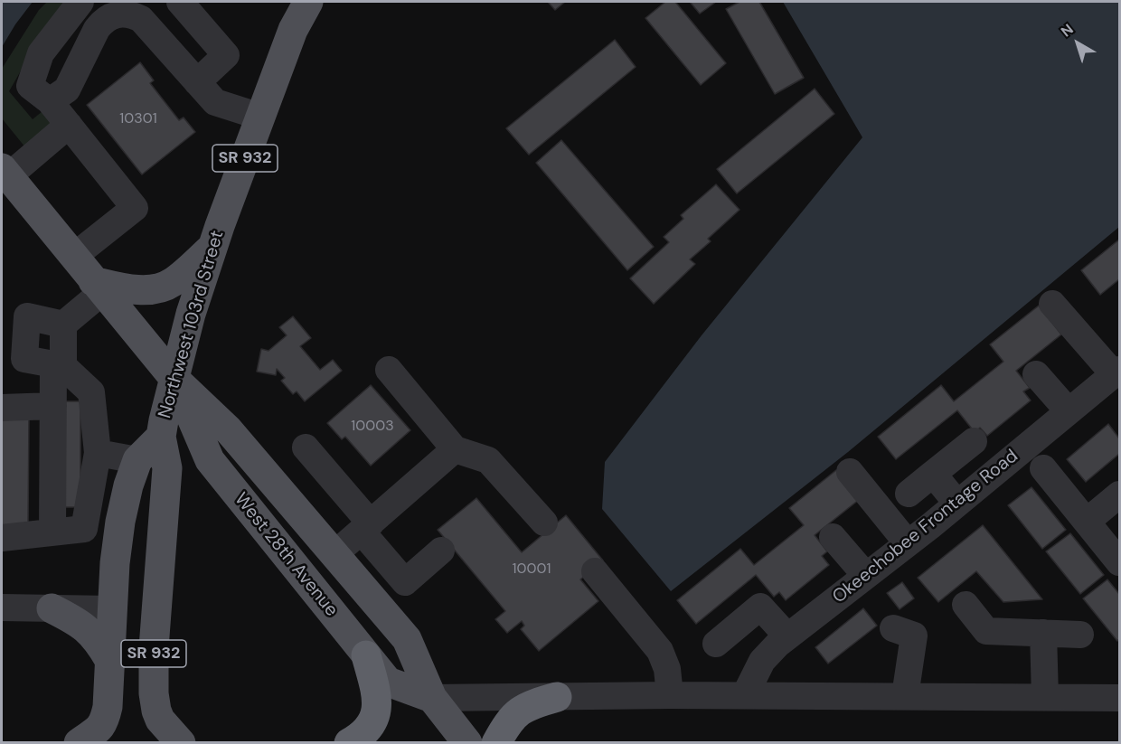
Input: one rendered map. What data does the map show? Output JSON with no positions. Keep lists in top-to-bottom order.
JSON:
{
  "streets": {
    "main road": ["SR 932", "Northwest 103rd Street", "West 28th Avenue"],
    "street": ["Okeechobee Frontage Road"]
  },
  "crossings": [
    ["SR 932", "Northwest 103rd Street"],
    ["Northwest 103rd Street", "West 28th Avenue"]
  ],
  "house_numbers": ["10301", "10003", "10001"],
  "north": "top left"
}
